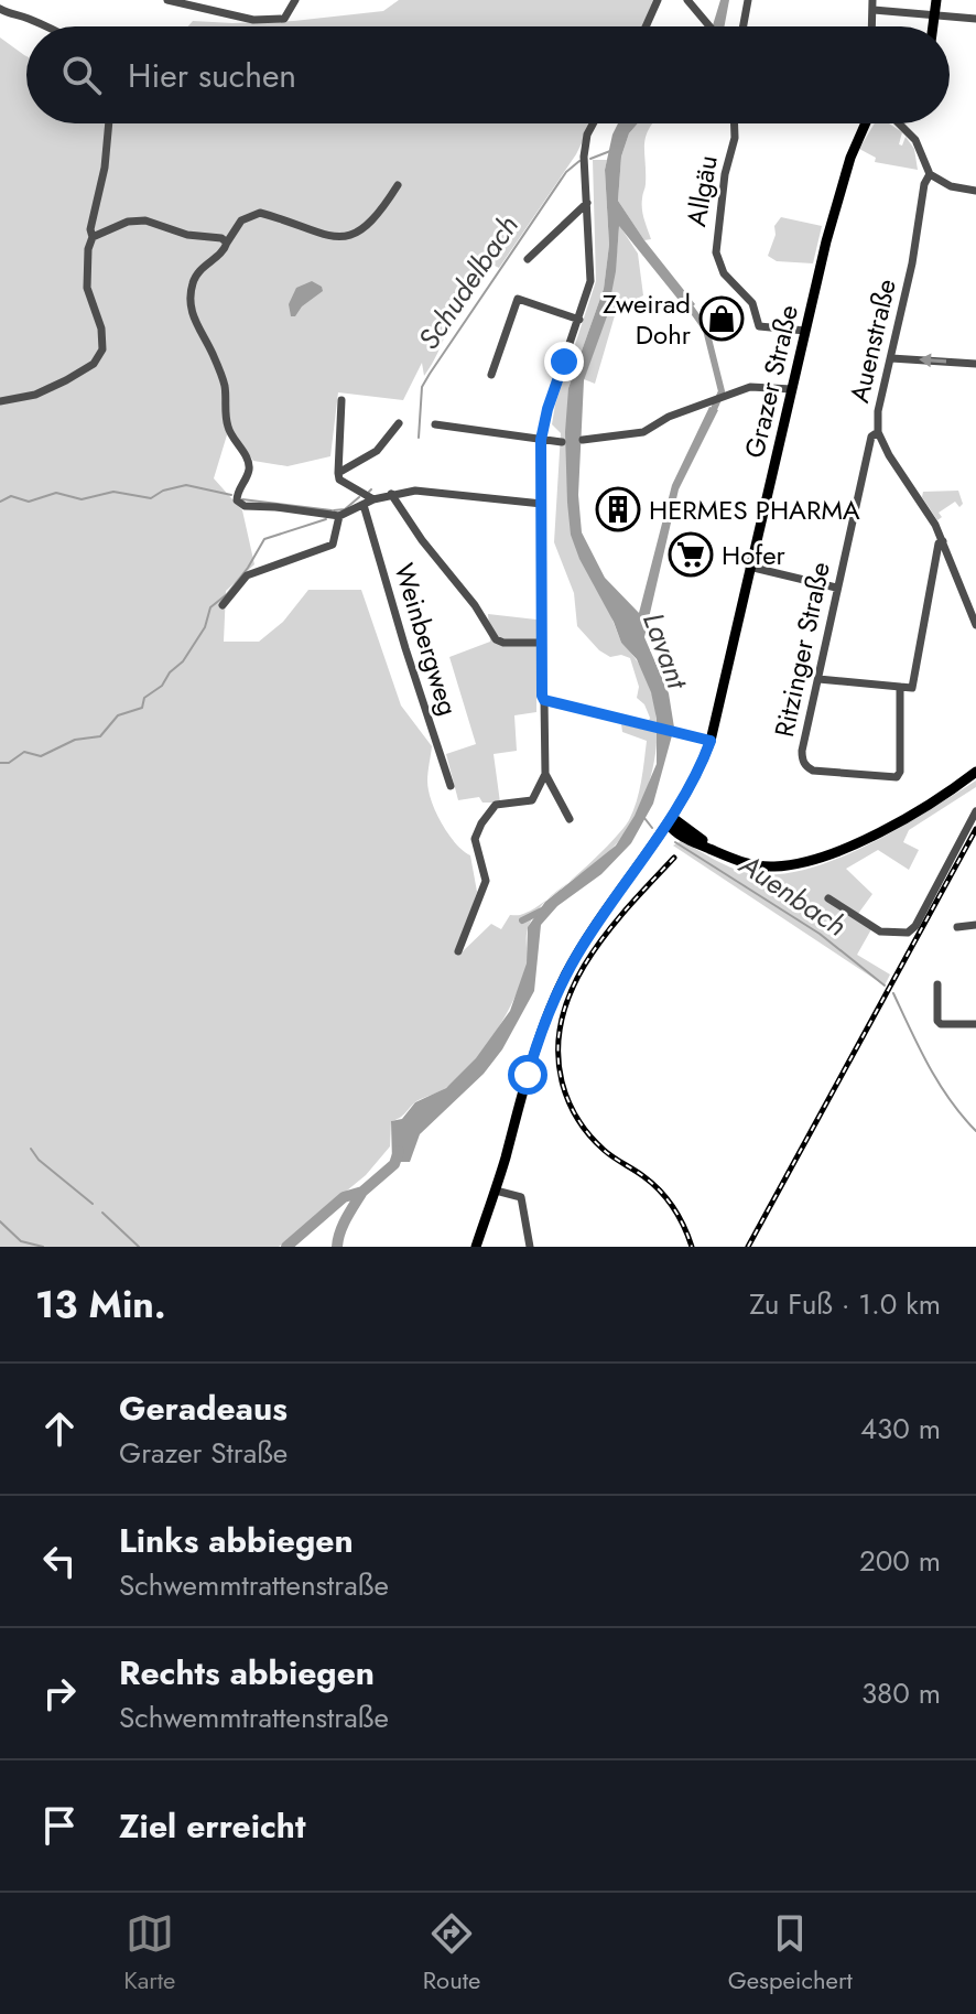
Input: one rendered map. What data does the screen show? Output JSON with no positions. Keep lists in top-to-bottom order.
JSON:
{
  "streets": {
    "main road": ["Grazer Straße"],
    "street": [
      "Allgäu",
      "Auenstraße",
      "Weinbergweg",
      "Ritzinger Straße"
    ]
  },
  "crossings": [
    ["Allgäu", "Grazer Straße"],
    ["Auenstraße", "Ritzinger Straße"]
  ],
  "water": ["Schudelbach", "Lavant", "Auenbach"],
  "places": {
    "shop": ["Zweirad Dohr"],
    "building": ["HERMES PHARMA"],
    "supermarket": ["Hofer"]
  },
  "page": {
    "search": "Hier suchen",
    "heading": ["13 Min.", "Zu Fuß · 1.0 km"],
    "list": [
      ["Geradeaus", "Grazer Straße", "430 m"],
      ["Links abbiegen", "Schwemmtrattenstraße", "200 m"],
      ["Rechts abbiegen", "Schwemmtrattenstraße", "380 m"],
      "Ziel erreicht"
    ],
    "nav": ["Karte", "Route", "Gespeichert"]
  }
}
